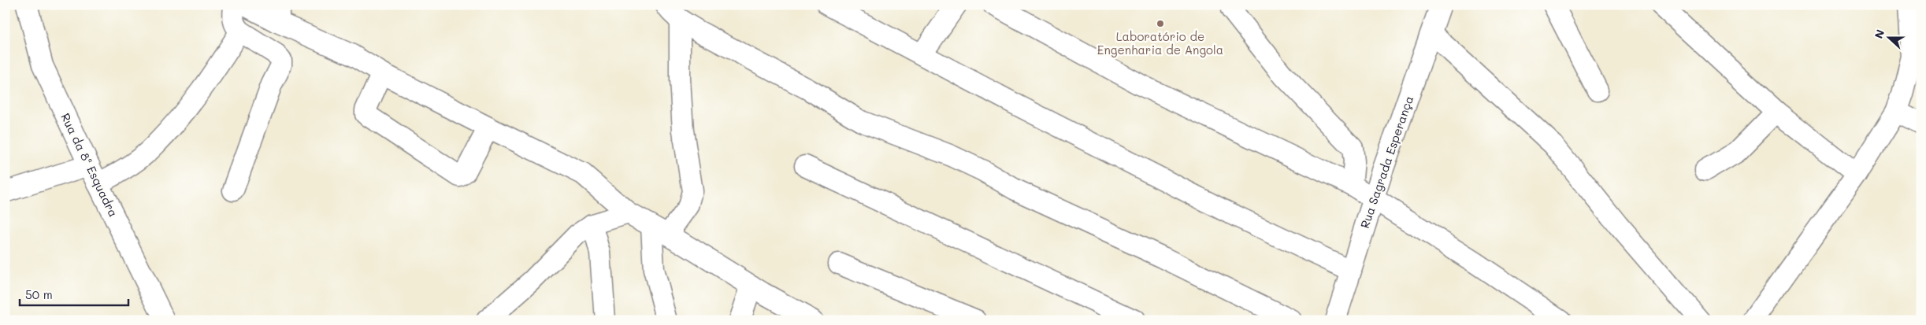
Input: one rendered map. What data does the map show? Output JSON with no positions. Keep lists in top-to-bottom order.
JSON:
{
  "streets": {
    "street": ["Rua Sagrada Esperança", "Rua da 8ª Esquadra"]
  },
  "places": ["Laboratório de Engenharia de Angola"],
  "scale_bar": "50 m",
  "north": "left"
}
